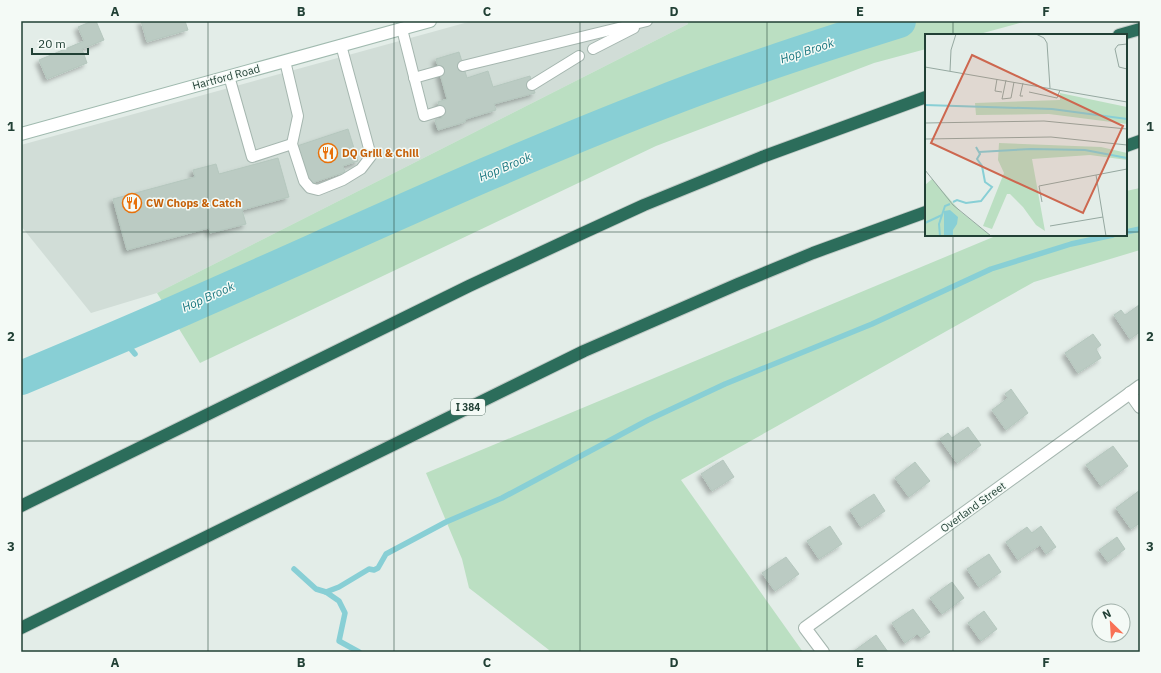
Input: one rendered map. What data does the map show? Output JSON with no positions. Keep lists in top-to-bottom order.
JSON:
{
  "streets": {
    "highway": ["I 384"],
    "street": ["Hartford Road", "Overland Street"]
  },
  "water": ["Hop Brook"],
  "places": {
    "restaurant": ["DQ Grill & Chill", "CW Chops & Catch"]
  },
  "scale_bar": "20 m",
  "north": "top left",
  "grid": {
    "columns": [
      "A",
      "B",
      "C",
      "D",
      "E",
      "F"
    ],
    "rows": ["1", "2", "3"]
  }
}
